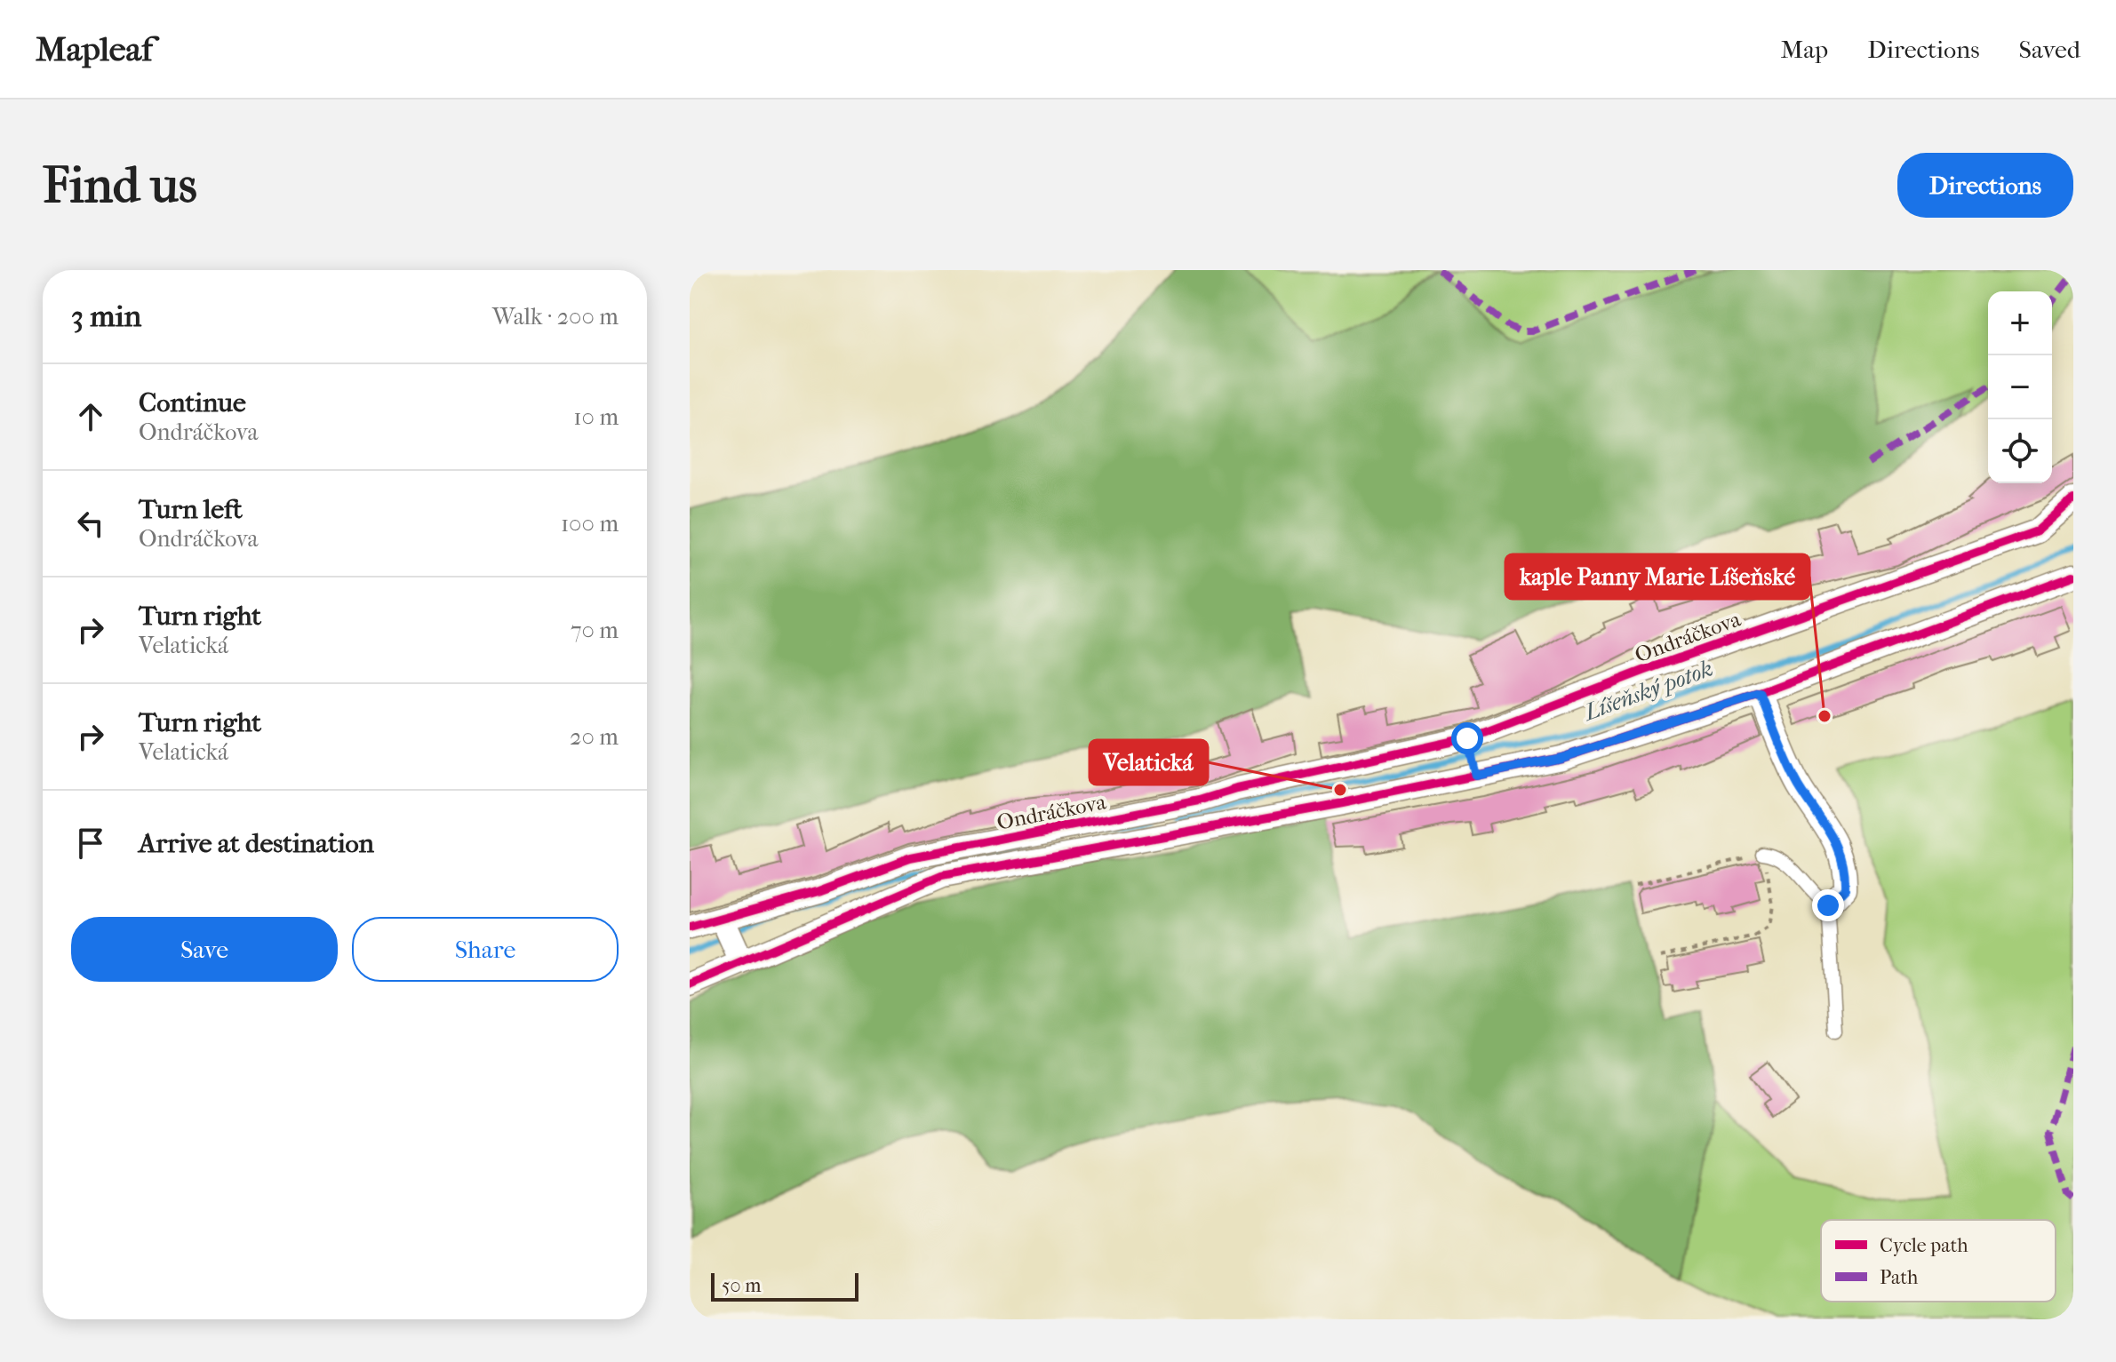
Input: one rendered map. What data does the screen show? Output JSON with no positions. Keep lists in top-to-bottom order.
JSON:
{
  "streets": {
    "street": ["Ondráčkova"]
  },
  "water": ["Líšeňský potok"],
  "places": ["kaple Panny Marie Líšeňské", "Velatická"],
  "legend": ["Cycle path", "Path"],
  "scale_bar": "50 m",
  "page": {
    "header": "Mapleaf",
    "nav": ["Map", "Directions", "Saved"],
    "buttons": [
      "Directions",
      ["Save", "Share"]
    ],
    "title": "Find us",
    "heading": ["3 min", "Walk · 200 m"],
    "map_buttons": ["+", "−"],
    "list": [
      ["Continue", "Ondráčkova", "10 m"],
      ["Turn left", "Ondráčkova", "100 m"],
      ["Turn right", "Velatická", "70 m"],
      ["Turn right", "Velatická", "20 m"],
      "Arrive at destination"
    ],
    "scale": "50 m"
  }
}
